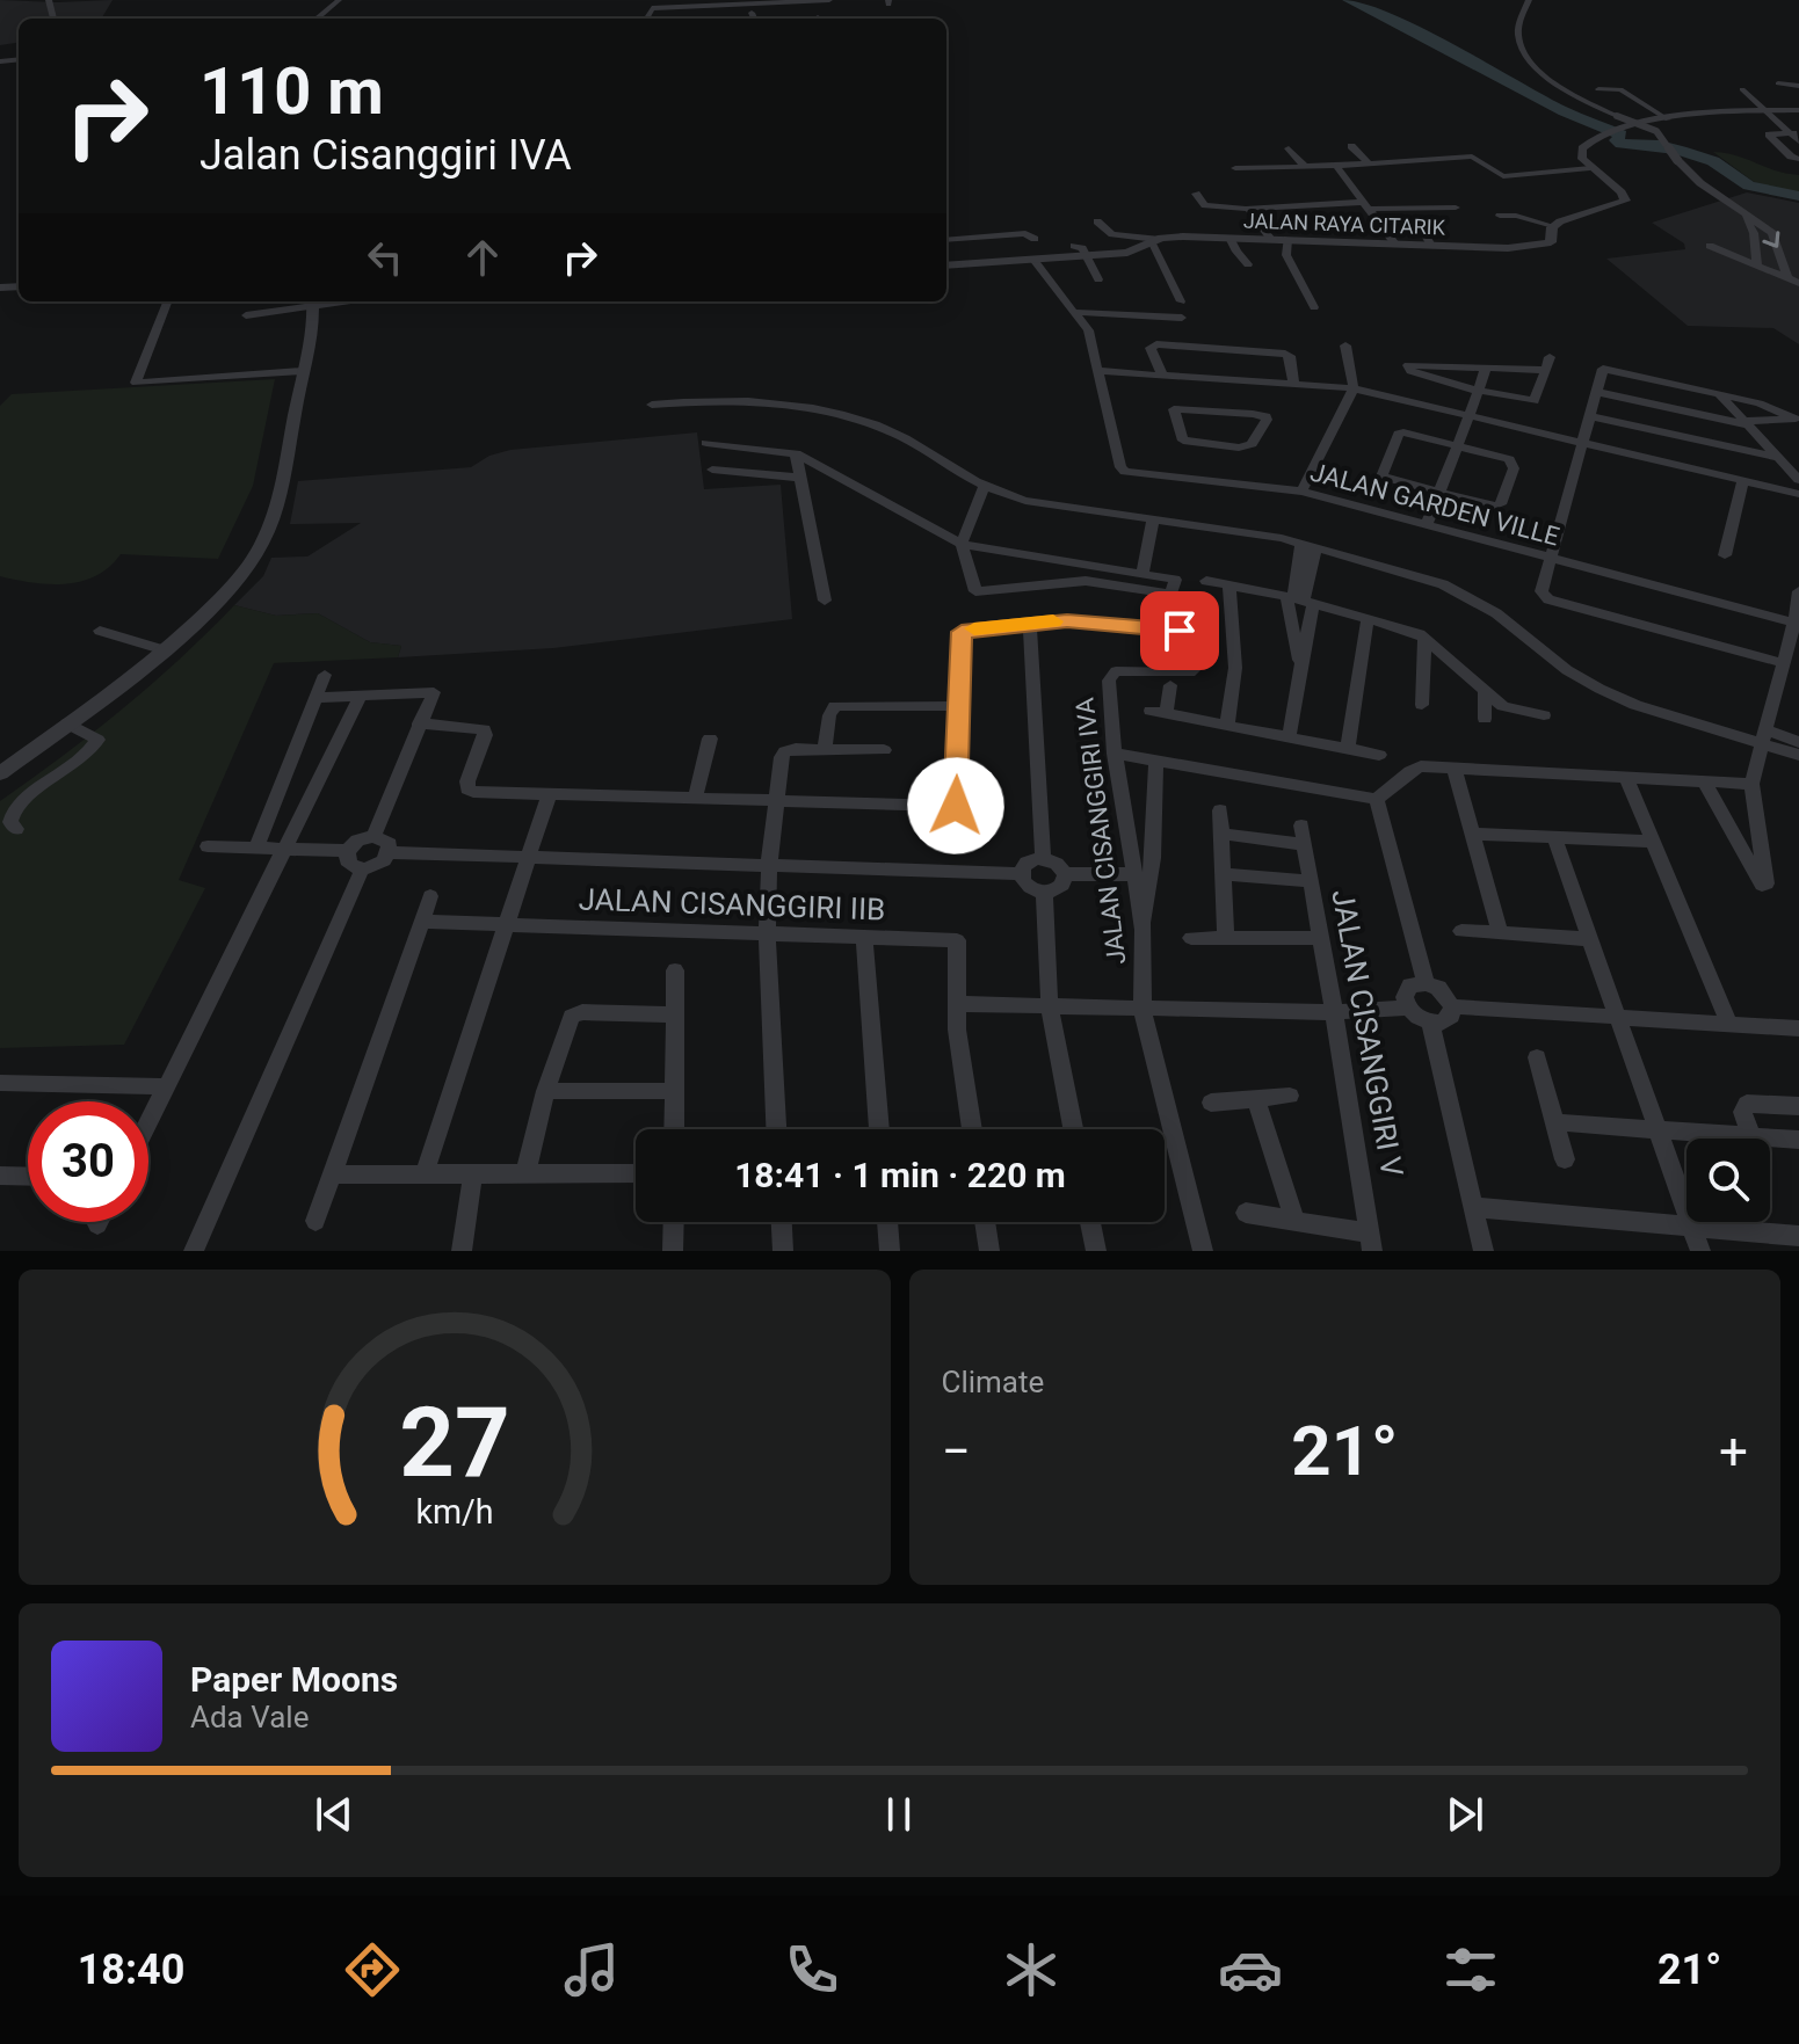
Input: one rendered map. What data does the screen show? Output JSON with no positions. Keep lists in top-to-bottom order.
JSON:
{
  "streets": {
    "street": [
      "JALAN RAYA CITARIK",
      "JALAN GARDEN VILLE",
      "JALAN CISANGGIRI IVA",
      "JALAN CISANGGIRI IIB",
      "JALAN CISANGGIRI V"
    ]
  },
  "crossings": [
    ["JALAN RAYA CITARIK", "JALAN GARDEN VILLE"]
  ],
  "page": {
    "turn": ["110 m", "Jalan Cisanggiri IVA"],
    "limit": "30",
    "trip": "18:41 · 1 min · 220 m",
    "tile": "Climate",
    "heat": ["−", "21°", "+"],
    "song": ["Paper Moons", "Ada Vale"],
    "tabs": ["18:40", "21°"],
    "gauge": ["27", "km/h"]
  }
}
